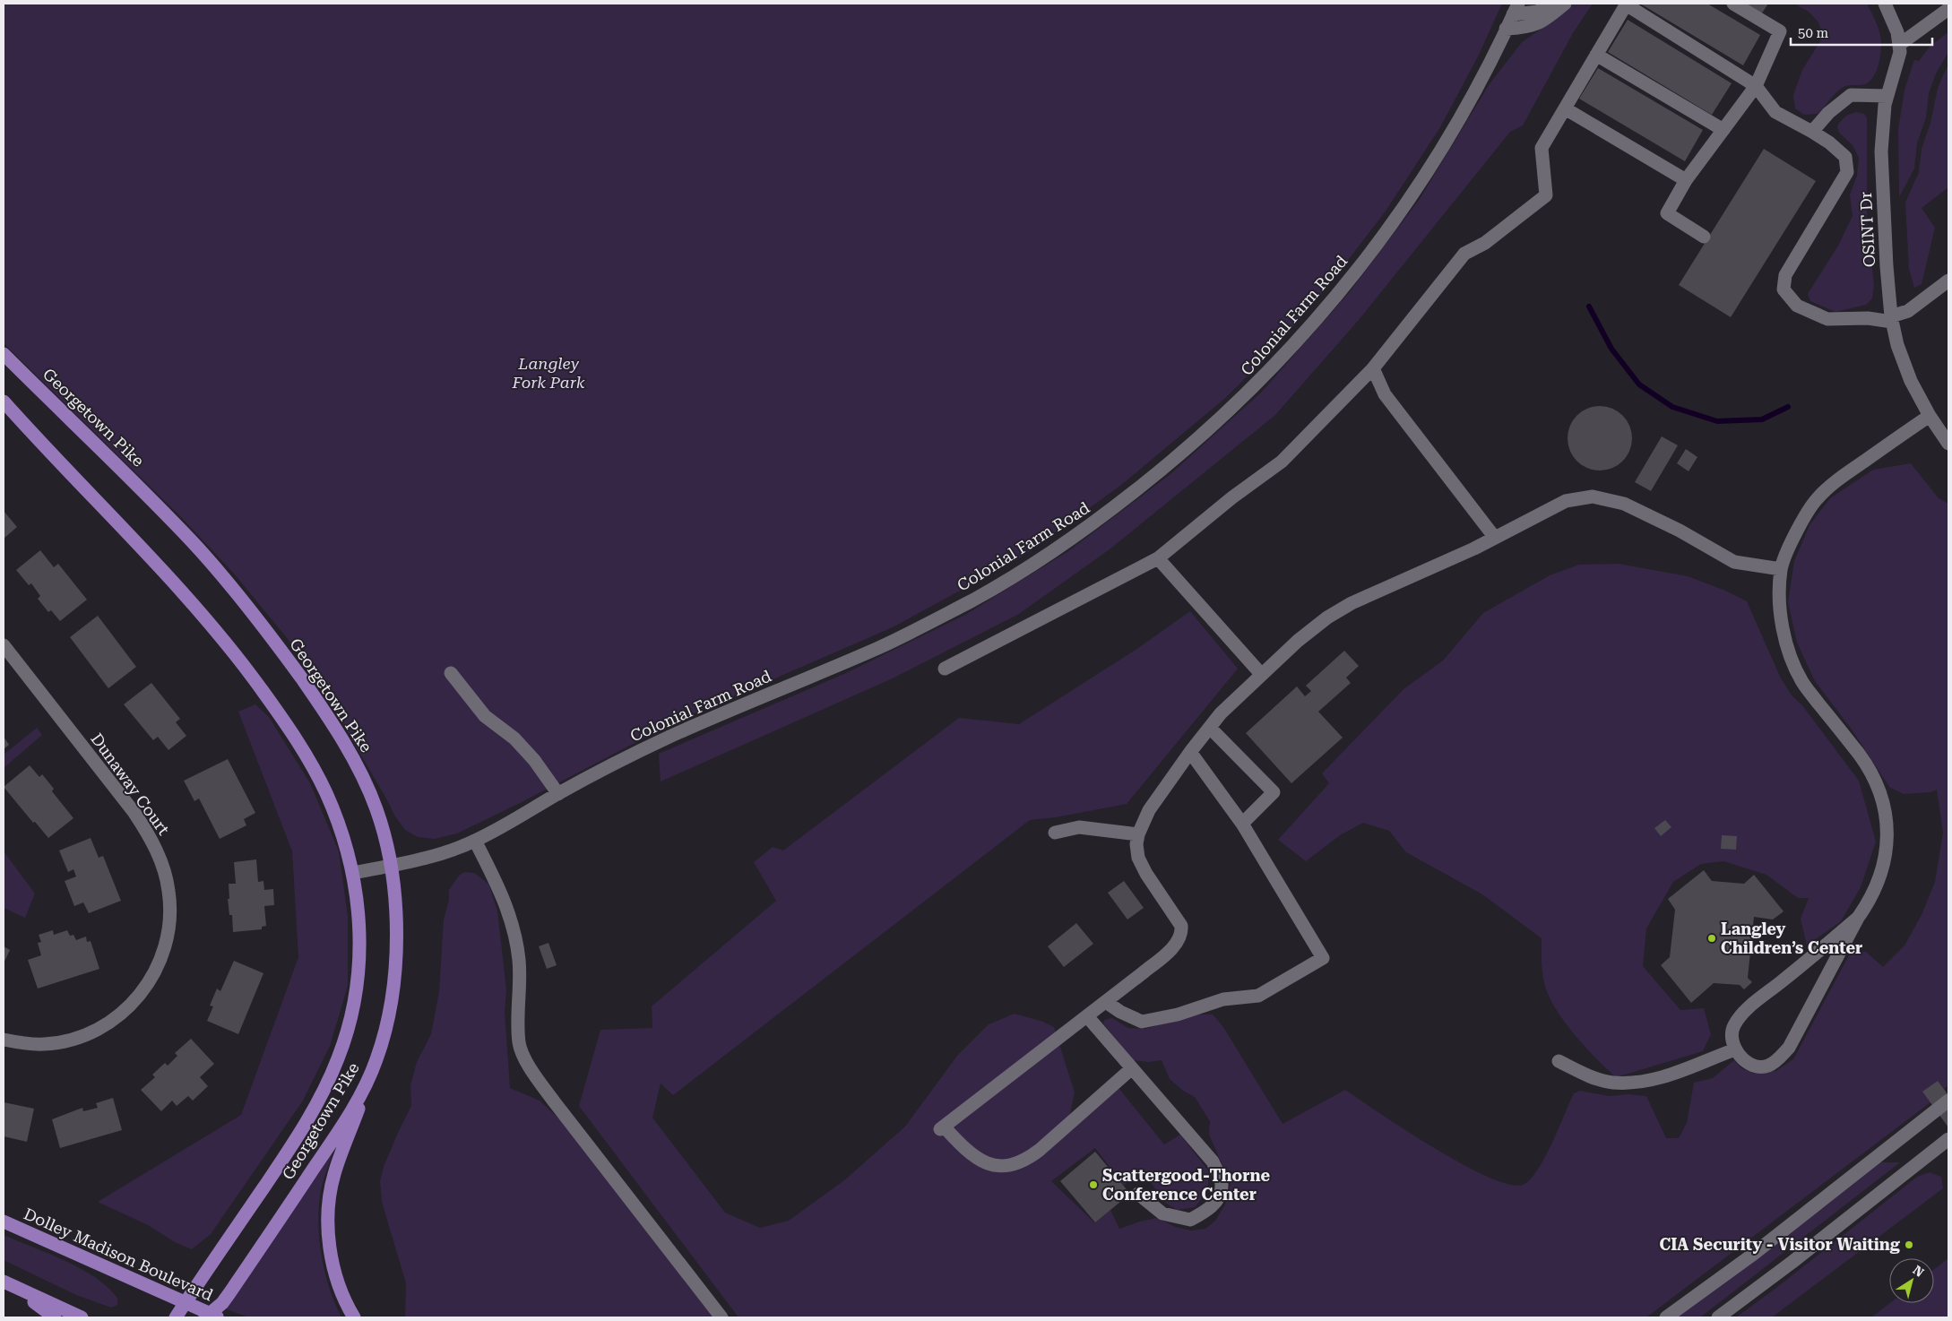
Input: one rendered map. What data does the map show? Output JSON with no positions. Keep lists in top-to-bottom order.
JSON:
{
  "streets": {
    "main road": ["Georgetown Pike", "Dolley Madison Boulevard"],
    "street": ["OSINT Dr", "Colonial Farm Road", "Dunaway Court"]
  },
  "crossings": [
    ["Colonial Farm Road", "Georgetown Pike"],
    ["Georgetown Pike", "Dolley Madison Boulevard"]
  ],
  "parks": ["Langley Fork Park"],
  "places": ["Langley Children’s Center", "Scattergood-Thorne Conference Center", "CIA Security - Visitor Waiting"],
  "scale_bar": "50 m",
  "north": "top right"
}
